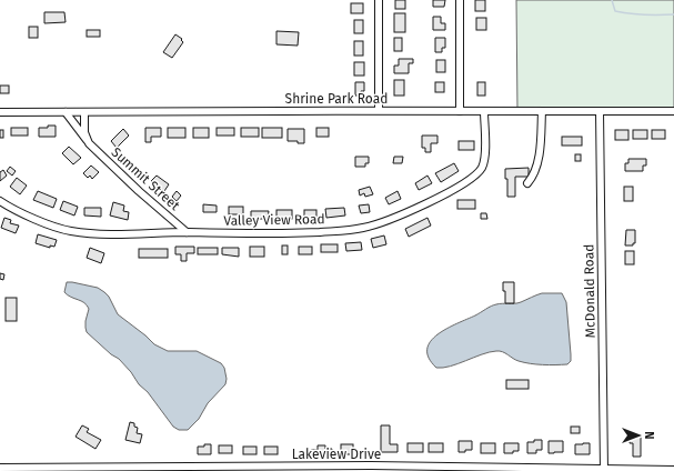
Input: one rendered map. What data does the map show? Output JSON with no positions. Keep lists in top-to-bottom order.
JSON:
{
  "streets": {
    "street": [
      "Shrine Park Road",
      "Summit Street",
      "Valley View Road",
      "McDonald Road",
      "Lakeview Drive"
    ]
  },
  "crossings": [
    ["Shrine Park Road", "Summit Street"],
    ["Shrine Park Road", "Valley View Road"],
    ["Shrine Park Road", "McDonald Road"],
    ["Summit Street", "Valley View Road"],
    ["McDonald Road", "Lakeview Drive"]
  ],
  "north": "right"
}
